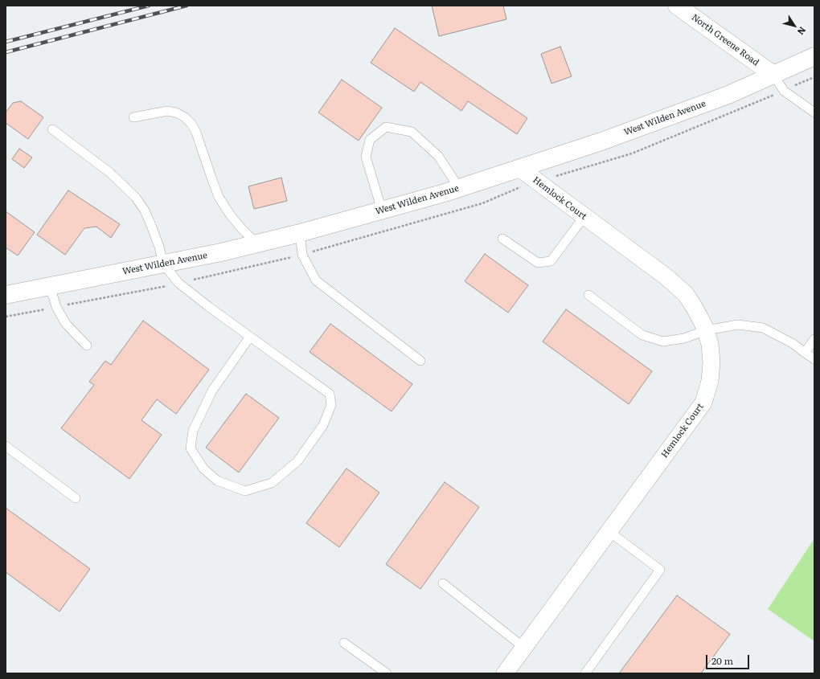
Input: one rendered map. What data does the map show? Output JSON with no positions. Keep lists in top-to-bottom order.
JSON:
{
  "streets": {
    "street": ["North Greene Road", "West Wilden Avenue", "Hemlock Court"]
  },
  "crossings": [
    ["North Greene Road", "West Wilden Avenue"],
    ["West Wilden Avenue", "Hemlock Court"]
  ],
  "scale_bar": "20 m",
  "north": "bottom right"
}
